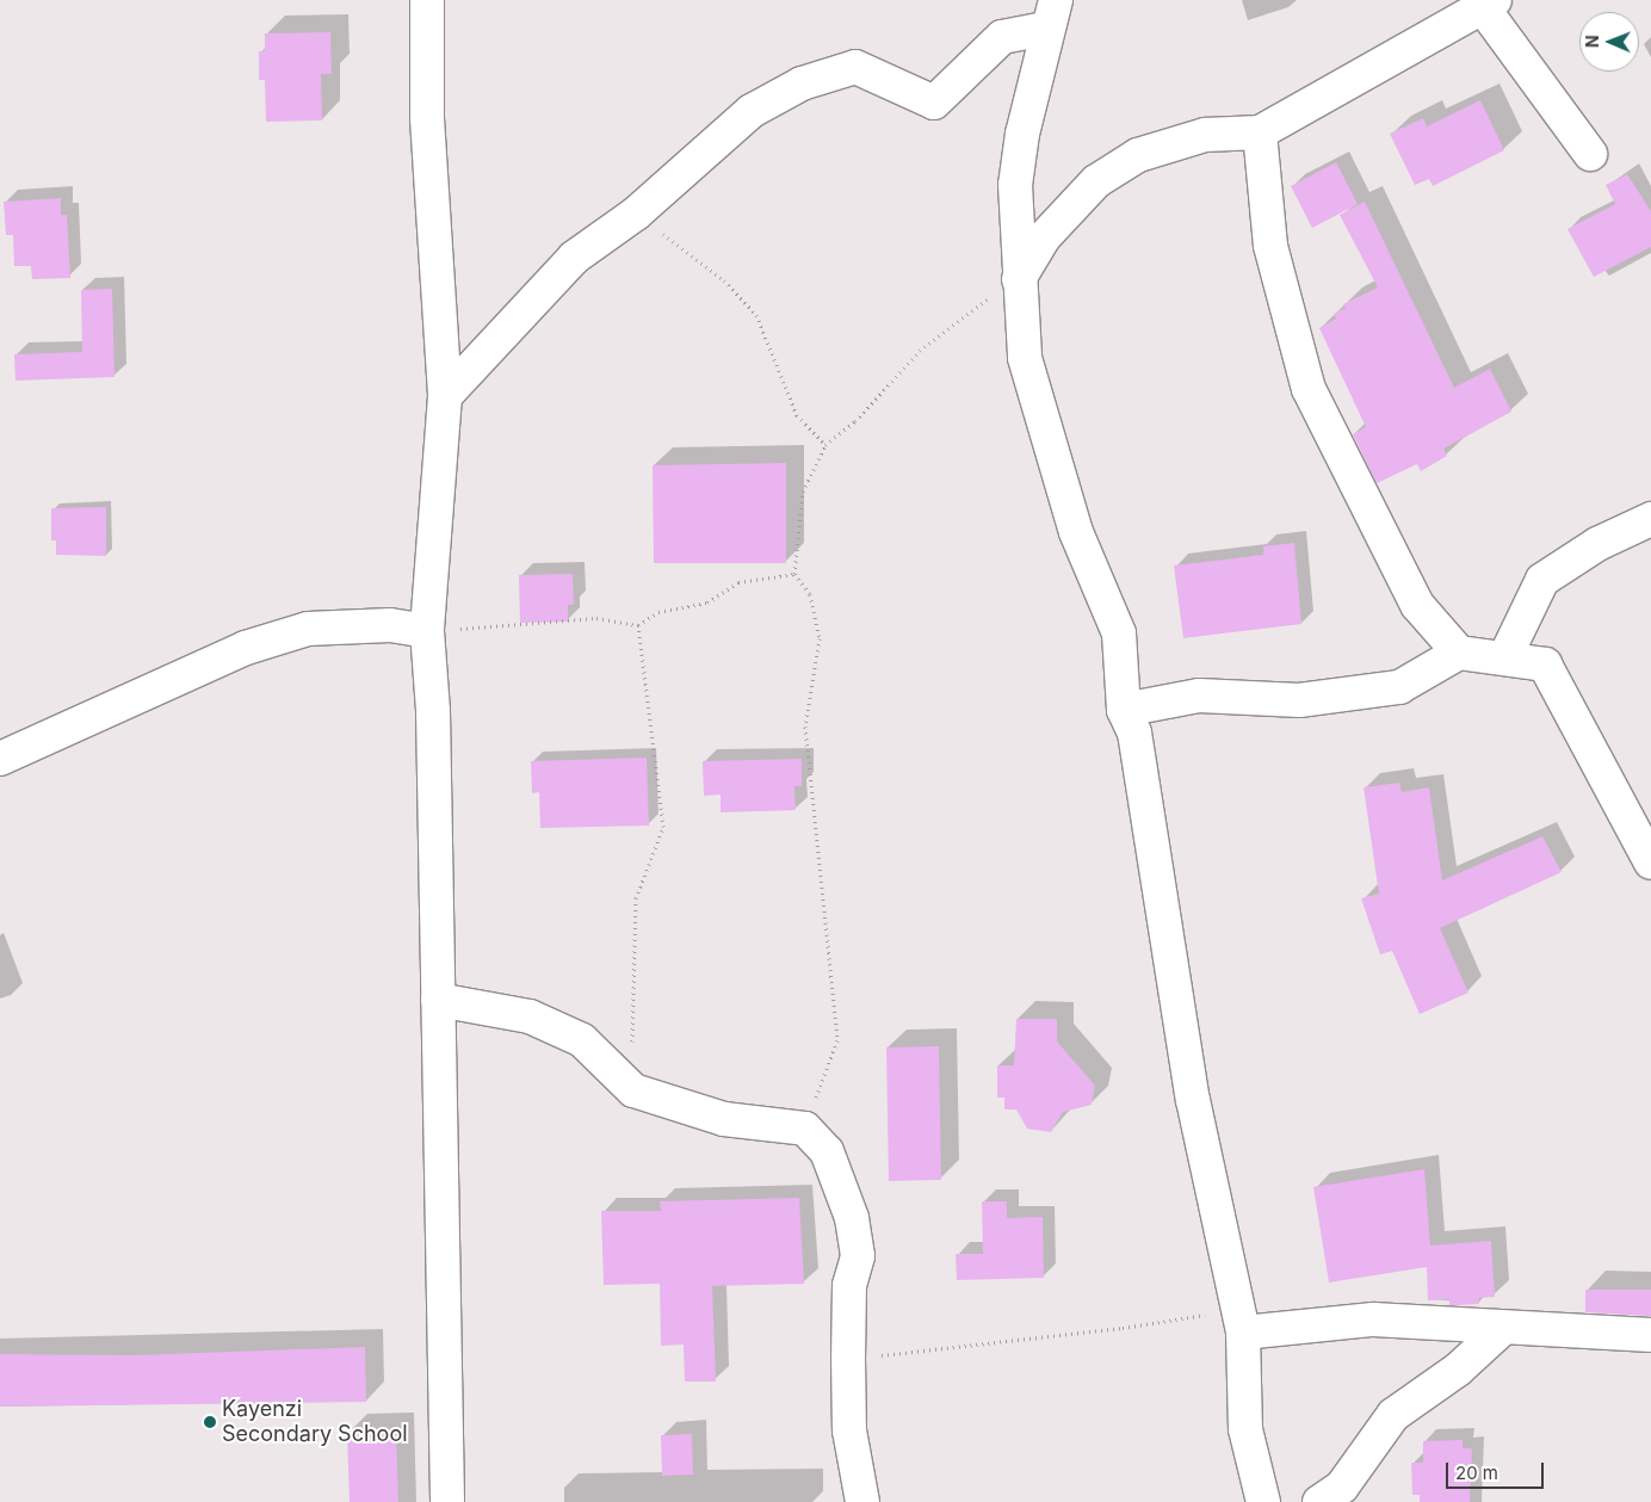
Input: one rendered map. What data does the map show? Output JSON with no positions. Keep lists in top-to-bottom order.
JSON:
{
  "places": ["Kayenzi Secondary School"],
  "scale_bar": "20 m",
  "north": "left"
}
